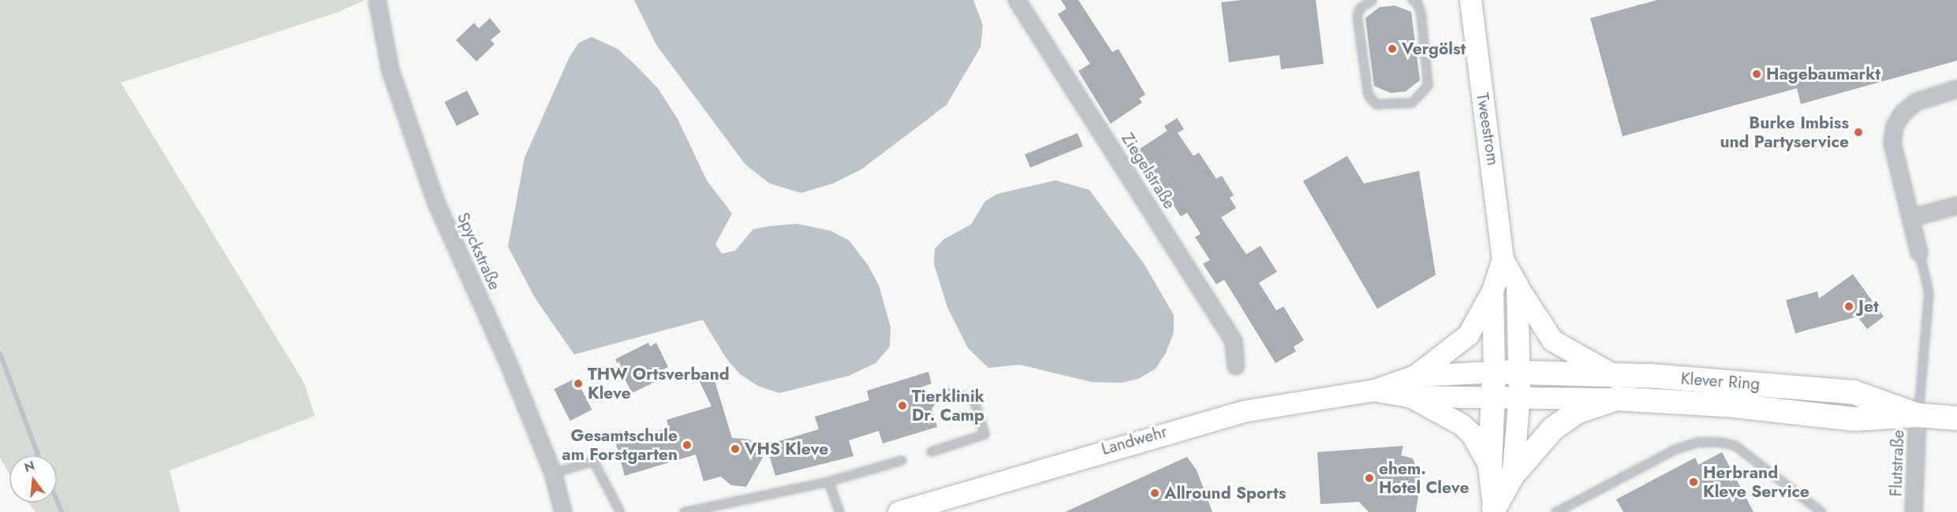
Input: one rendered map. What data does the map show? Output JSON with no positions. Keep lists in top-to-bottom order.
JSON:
{
  "streets": {
    "main road": ["Tweestrom", "Klever Ring", "Landwehr"],
    "street": ["Ziegelstraße", "Spyckstraße", "Flutstraße"]
  },
  "crossings": [
    ["Tweestrom", "Klever Ring"],
    ["Tweestrom", "Landwehr"],
    ["Klever Ring", "Landwehr"],
    ["Klever Ring", "Flutstraße"]
  ],
  "places": [
    "Vergölst",
    "Hagebaumarkt",
    "Burke Imbiss und Partyservice",
    "Jet",
    "THW Ortsverband Kleve",
    "Tierklinik Dr. Camp",
    "Gesamtschule am Forstgarten",
    "VHS Kleve",
    "ehem. Hotel Cleve",
    "Herbrand Kleve Service",
    "Allround Sports"
  ],
  "north": "top"
}
